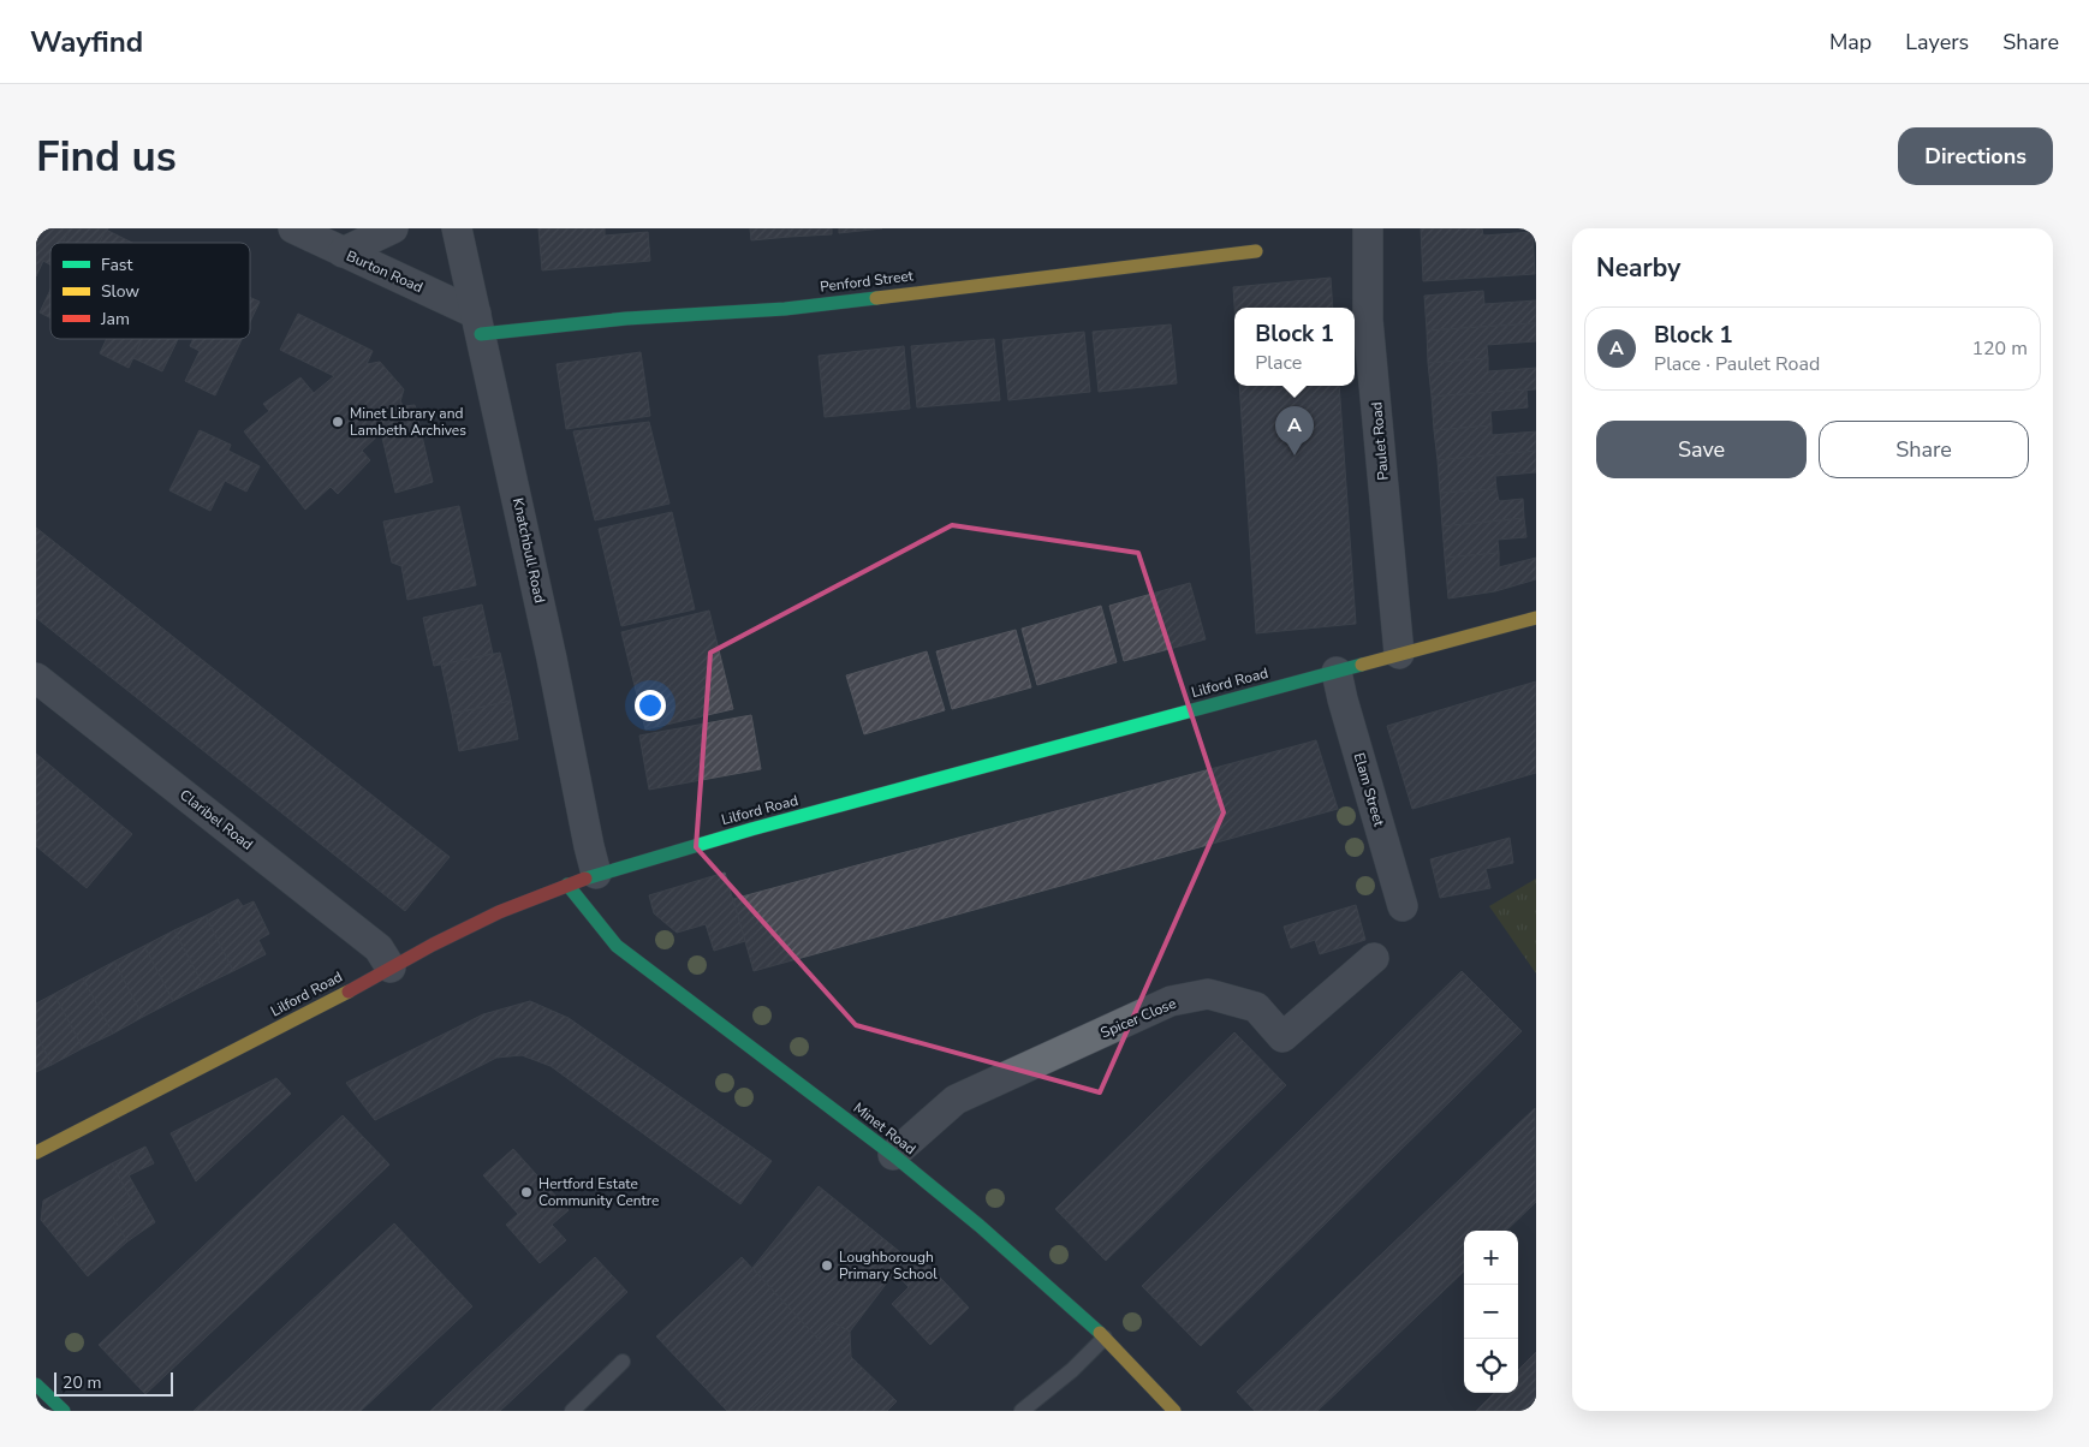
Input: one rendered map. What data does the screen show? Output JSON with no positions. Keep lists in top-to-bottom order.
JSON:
{
  "streets": {
    "street": [
      "Burton Road",
      "Penford Street",
      "Paulet Road",
      "Knatchbull Road",
      "Lilford Road",
      "Elam Street",
      "Claribel Road",
      "Spicer Close",
      "Minet Road"
    ]
  },
  "crossings": [
    ["Burton Road", "Penford Street"],
    ["Burton Road", "Knatchbull Road"],
    ["Penford Street", "Knatchbull Road"],
    ["Paulet Road", "Lilford Road"],
    ["Knatchbull Road", "Lilford Road"],
    ["Lilford Road", "Elam Street"],
    ["Lilford Road", "Claribel Road"],
    ["Lilford Road", "Minet Road"],
    ["Spicer Close", "Minet Road"]
  ],
  "places": ["Minet Library and Lambeth Archives", "Hertford Estate Community Centre", "Loughborough Primary School"],
  "legend": ["Fast", "Slow", "Jam"],
  "scale_bar": "20 m",
  "page": {
    "header": "Wayfind",
    "nav": ["Map", "Layers", "Share"],
    "buttons": [
      "Directions",
      ["Save", "Share"]
    ],
    "title": "Find us",
    "heading": "Nearby",
    "list": [
      {
        "mark": "A",
        "name": "Block 1",
        "note": "Place · Paulet Road",
        "value": "120 m"
      }
    ],
    "popup": ["Block 1", "Place"],
    "pins": "A",
    "map_buttons": ["+", "−"],
    "scale": "20 m"
  }
}
